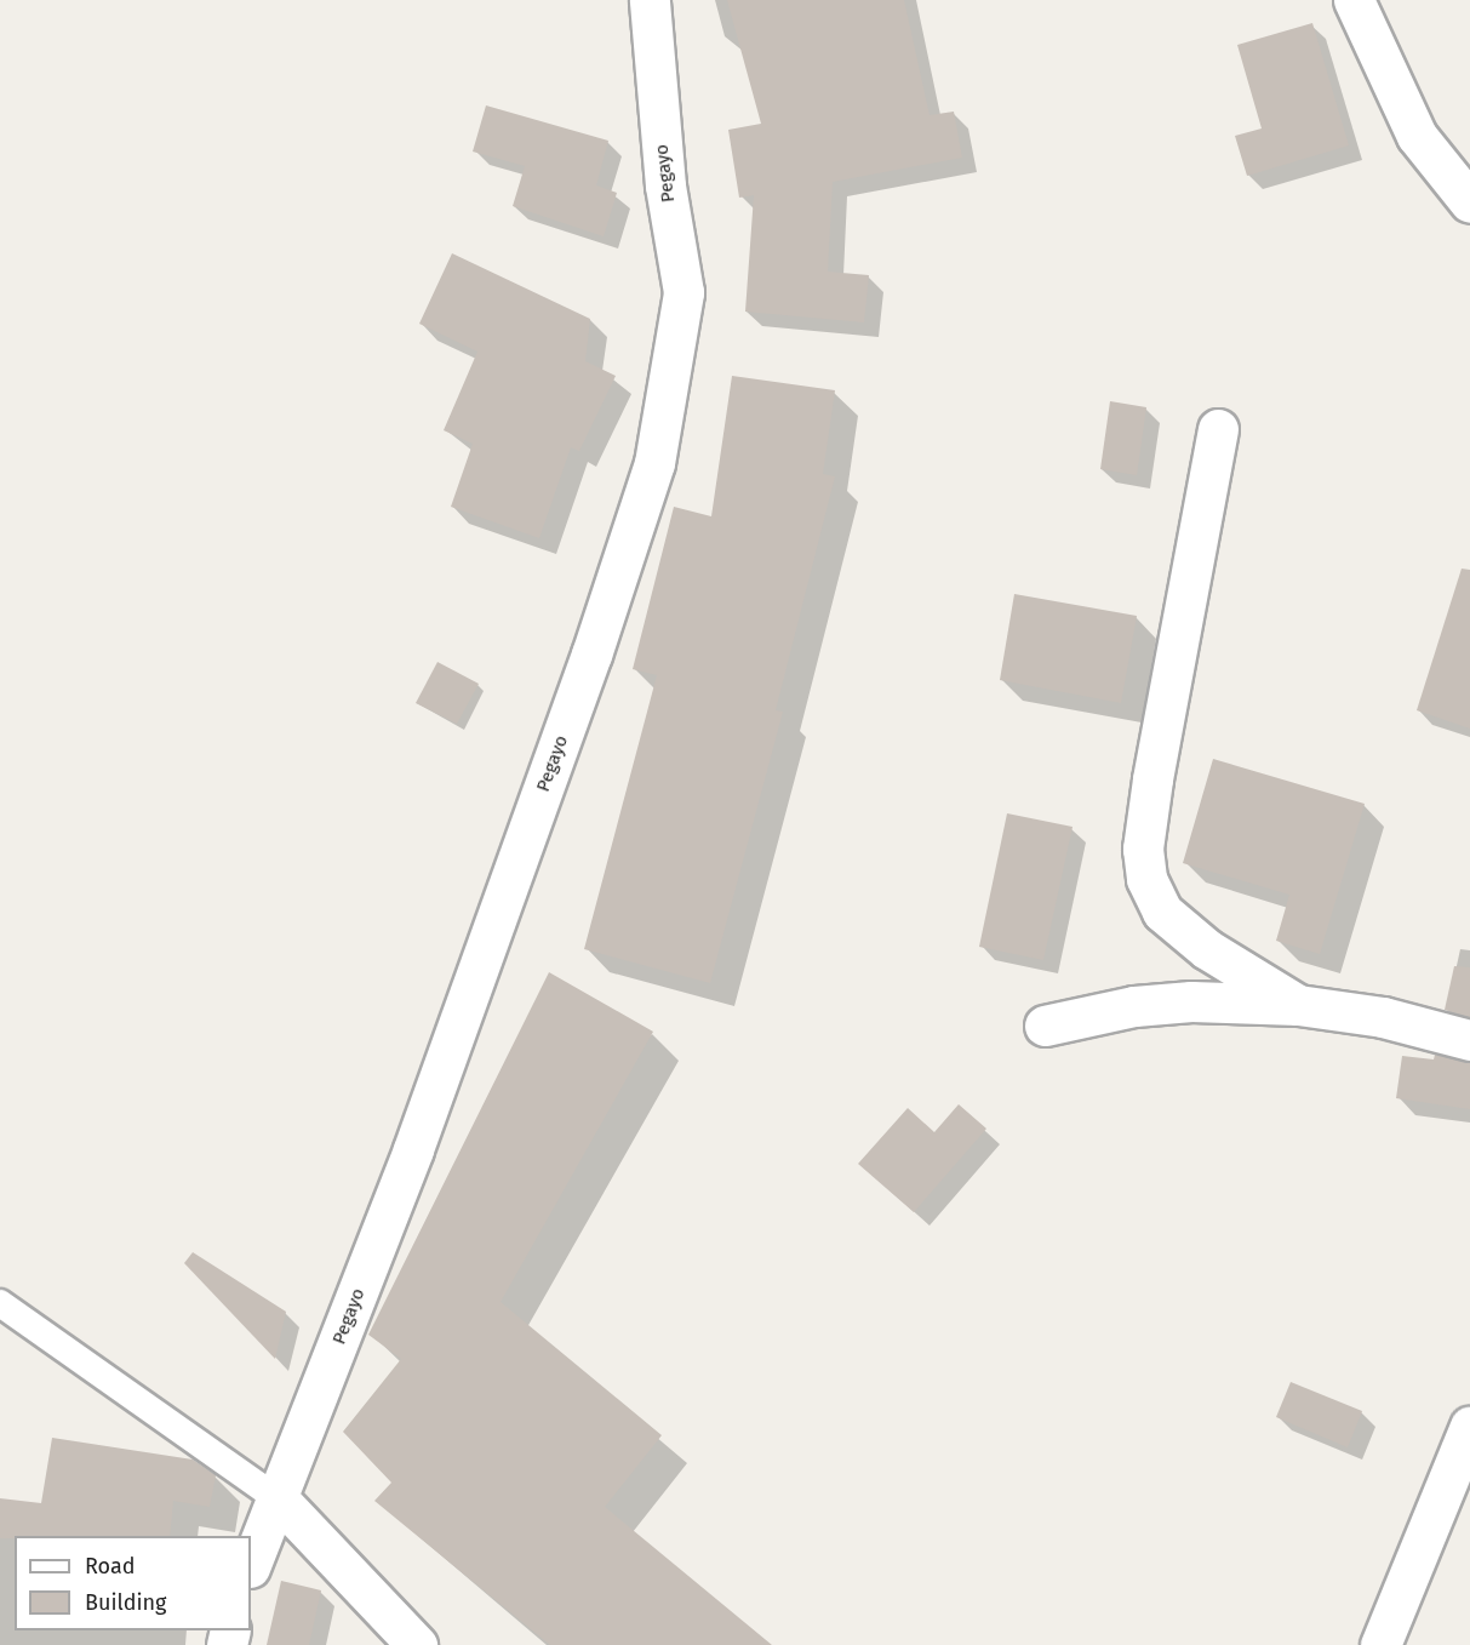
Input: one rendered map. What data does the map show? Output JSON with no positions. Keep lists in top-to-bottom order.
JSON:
{
  "streets": {
    "street": ["Pegayo"]
  },
  "legend": ["Road", "Building"]
}
